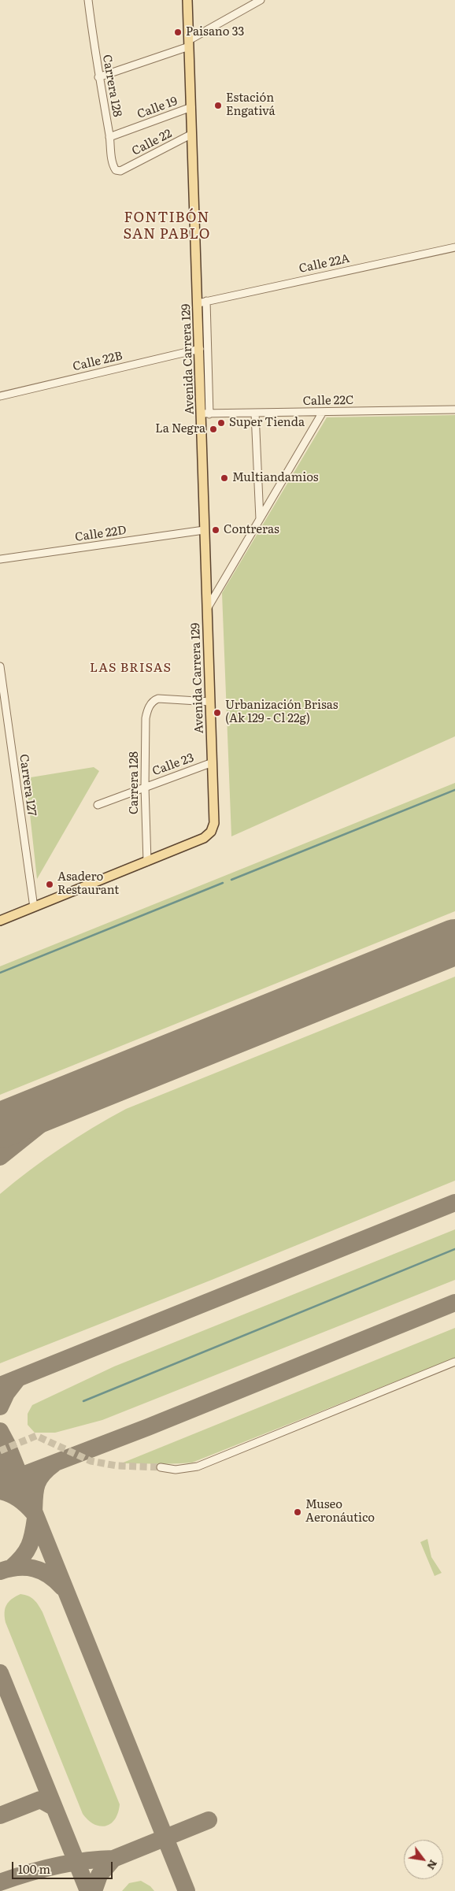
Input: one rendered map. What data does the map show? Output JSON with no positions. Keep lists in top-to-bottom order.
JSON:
{
  "streets": {
    "main road": ["Avenida Carrera 129"],
    "street": [
      "Carrera 128",
      "Calle 19",
      "Calle 22",
      "Calle 22A",
      "Calle 22B",
      "Calle 22C",
      "Calle 22D",
      "Calle 23",
      "Carrera 127"
    ]
  },
  "crossings": [
    ["Carrera 128", "Calle 19"],
    ["Carrera 128", "Calle 22"],
    ["Carrera 128", "Avenida Carrera 129"],
    ["Carrera 128", "Calle 23"],
    ["Calle 19", "Avenida Carrera 129"],
    ["Calle 22", "Avenida Carrera 129"],
    ["Calle 22A", "Avenida Carrera 129"],
    ["Avenida Carrera 129", "Calle 22B"],
    ["Avenida Carrera 129", "Calle 22C"],
    ["Avenida Carrera 129", "Calle 22D"],
    ["Avenida Carrera 129", "Calle 23"]
  ],
  "districts": ["FONTIBÓN SAN PABLO", "LAS BRISAS"],
  "places": [
    "Paisano 33",
    "Estación Engativá",
    "Super Tienda",
    "La Negra",
    "Multiandamios",
    "Contreras",
    "Urbanización Brisas (Ak 129 - Cl 22g)",
    "Asadero Restaurant",
    "Museo Aeronáutico"
  ],
  "scale_bar": "100 m",
  "north": "bottom right"
}
